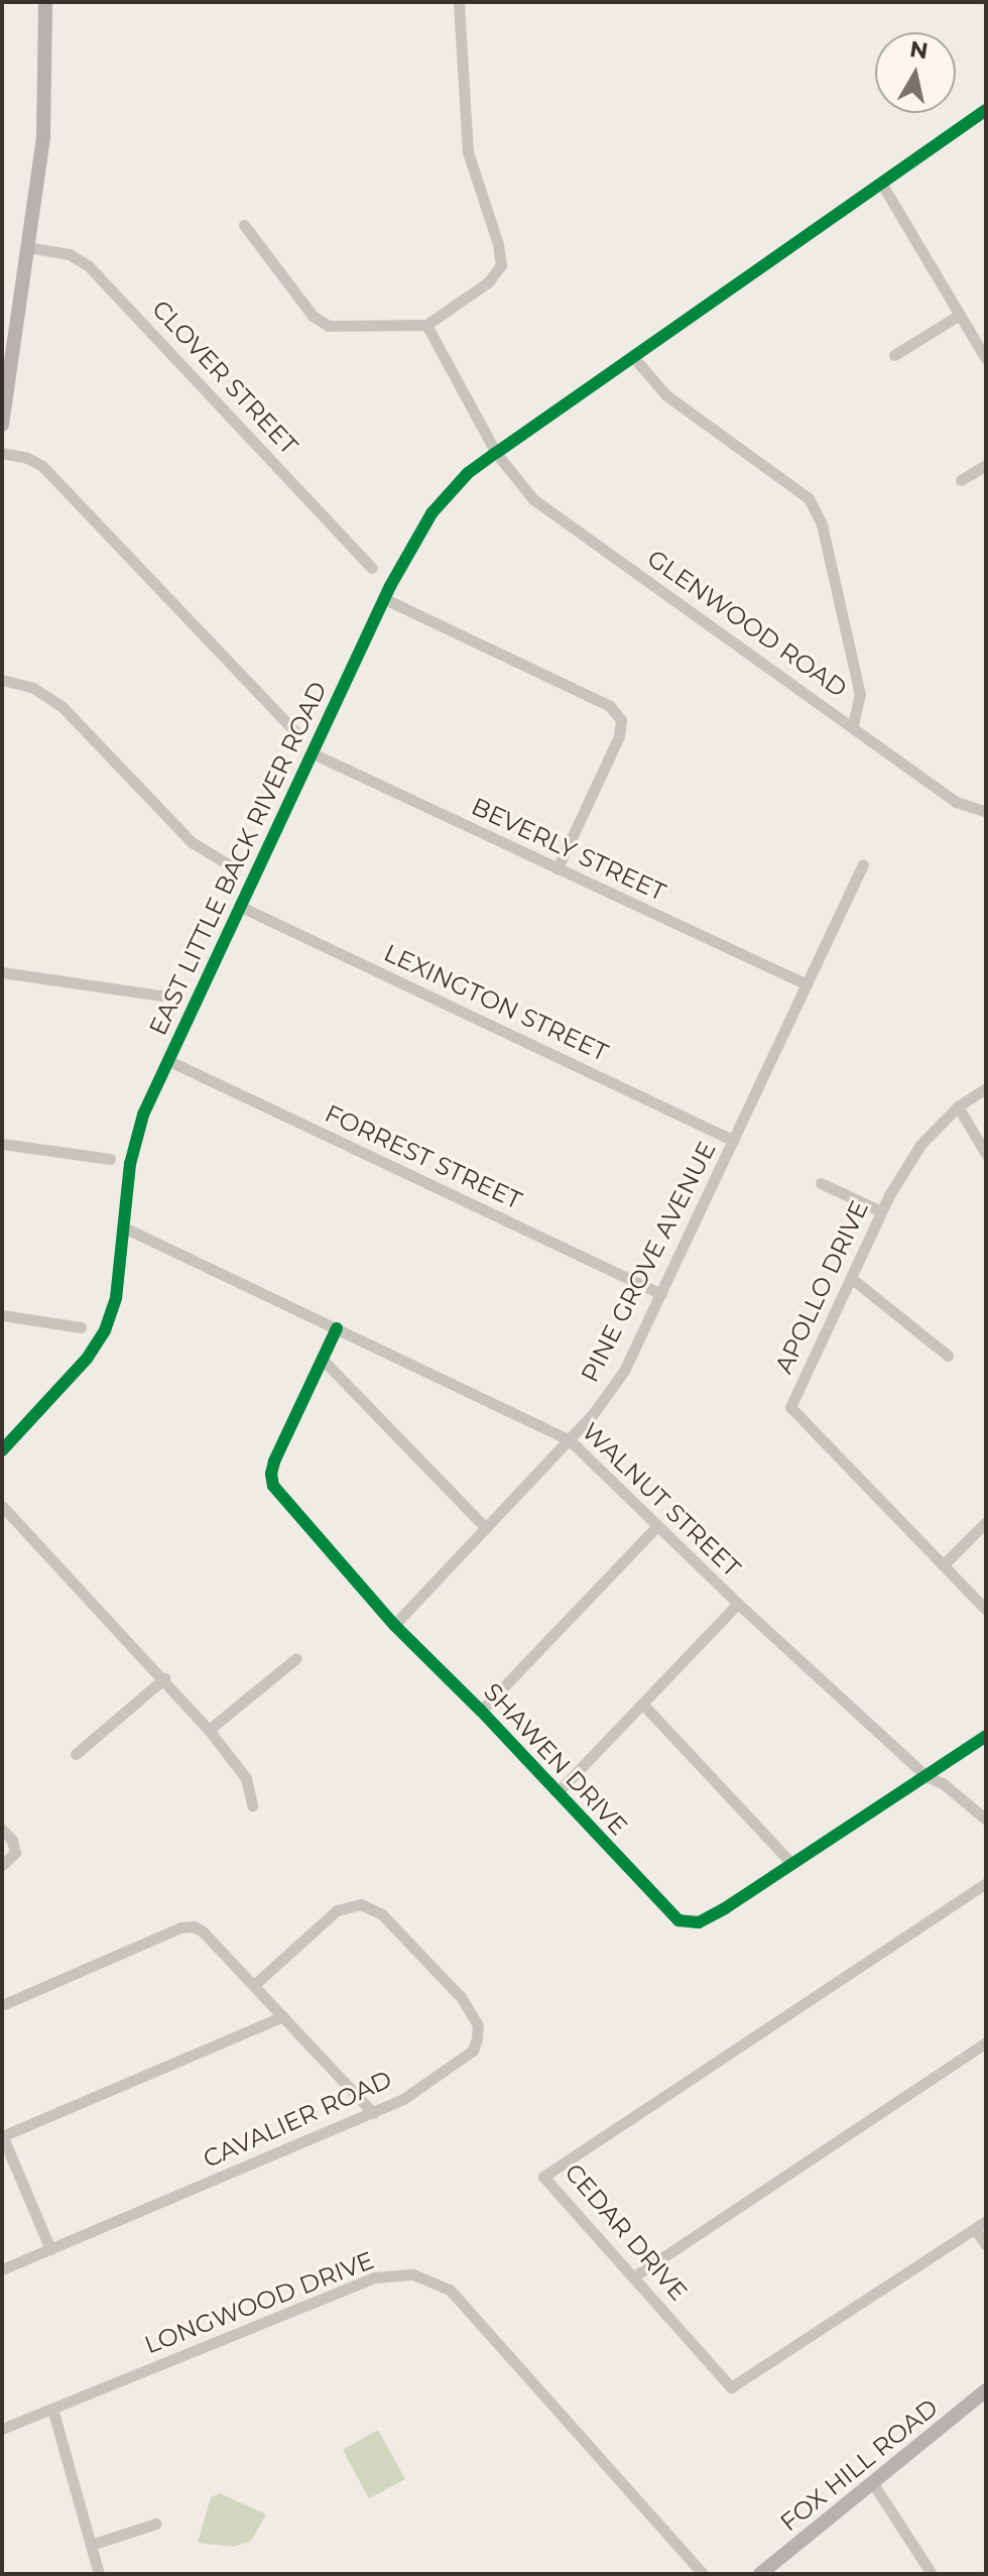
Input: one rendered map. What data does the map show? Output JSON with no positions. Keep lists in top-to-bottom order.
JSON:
{
  "streets": {
    "main road": ["FOX HILL ROAD"],
    "street": [
      "CLOVER STREET",
      "GLENWOOD ROAD",
      "BEVERLY STREET",
      "EAST LITTLE BACK RIVER ROAD",
      "LEXINGTON STREET",
      "FORREST STREET",
      "PINE GROVE AVENUE",
      "APOLLO DRIVE",
      "WALNUT STREET",
      "SHAWEN DRIVE",
      "CAVALIER ROAD",
      "CEDAR DRIVE",
      "LONGWOOD DRIVE"
    ]
  },
  "crossings": [
    ["GLENWOOD ROAD", "EAST LITTLE BACK RIVER ROAD"],
    ["BEVERLY STREET", "EAST LITTLE BACK RIVER ROAD"],
    ["BEVERLY STREET", "PINE GROVE AVENUE"],
    ["EAST LITTLE BACK RIVER ROAD", "LEXINGTON STREET"],
    ["EAST LITTLE BACK RIVER ROAD", "FORREST STREET"],
    ["EAST LITTLE BACK RIVER ROAD", "WALNUT STREET"],
    ["LEXINGTON STREET", "PINE GROVE AVENUE"],
    ["FORREST STREET", "PINE GROVE AVENUE"],
    ["PINE GROVE AVENUE", "WALNUT STREET"],
    ["PINE GROVE AVENUE", "SHAWEN DRIVE"],
    ["WALNUT STREET", "SHAWEN DRIVE"]
  ],
  "north": "top"
}
